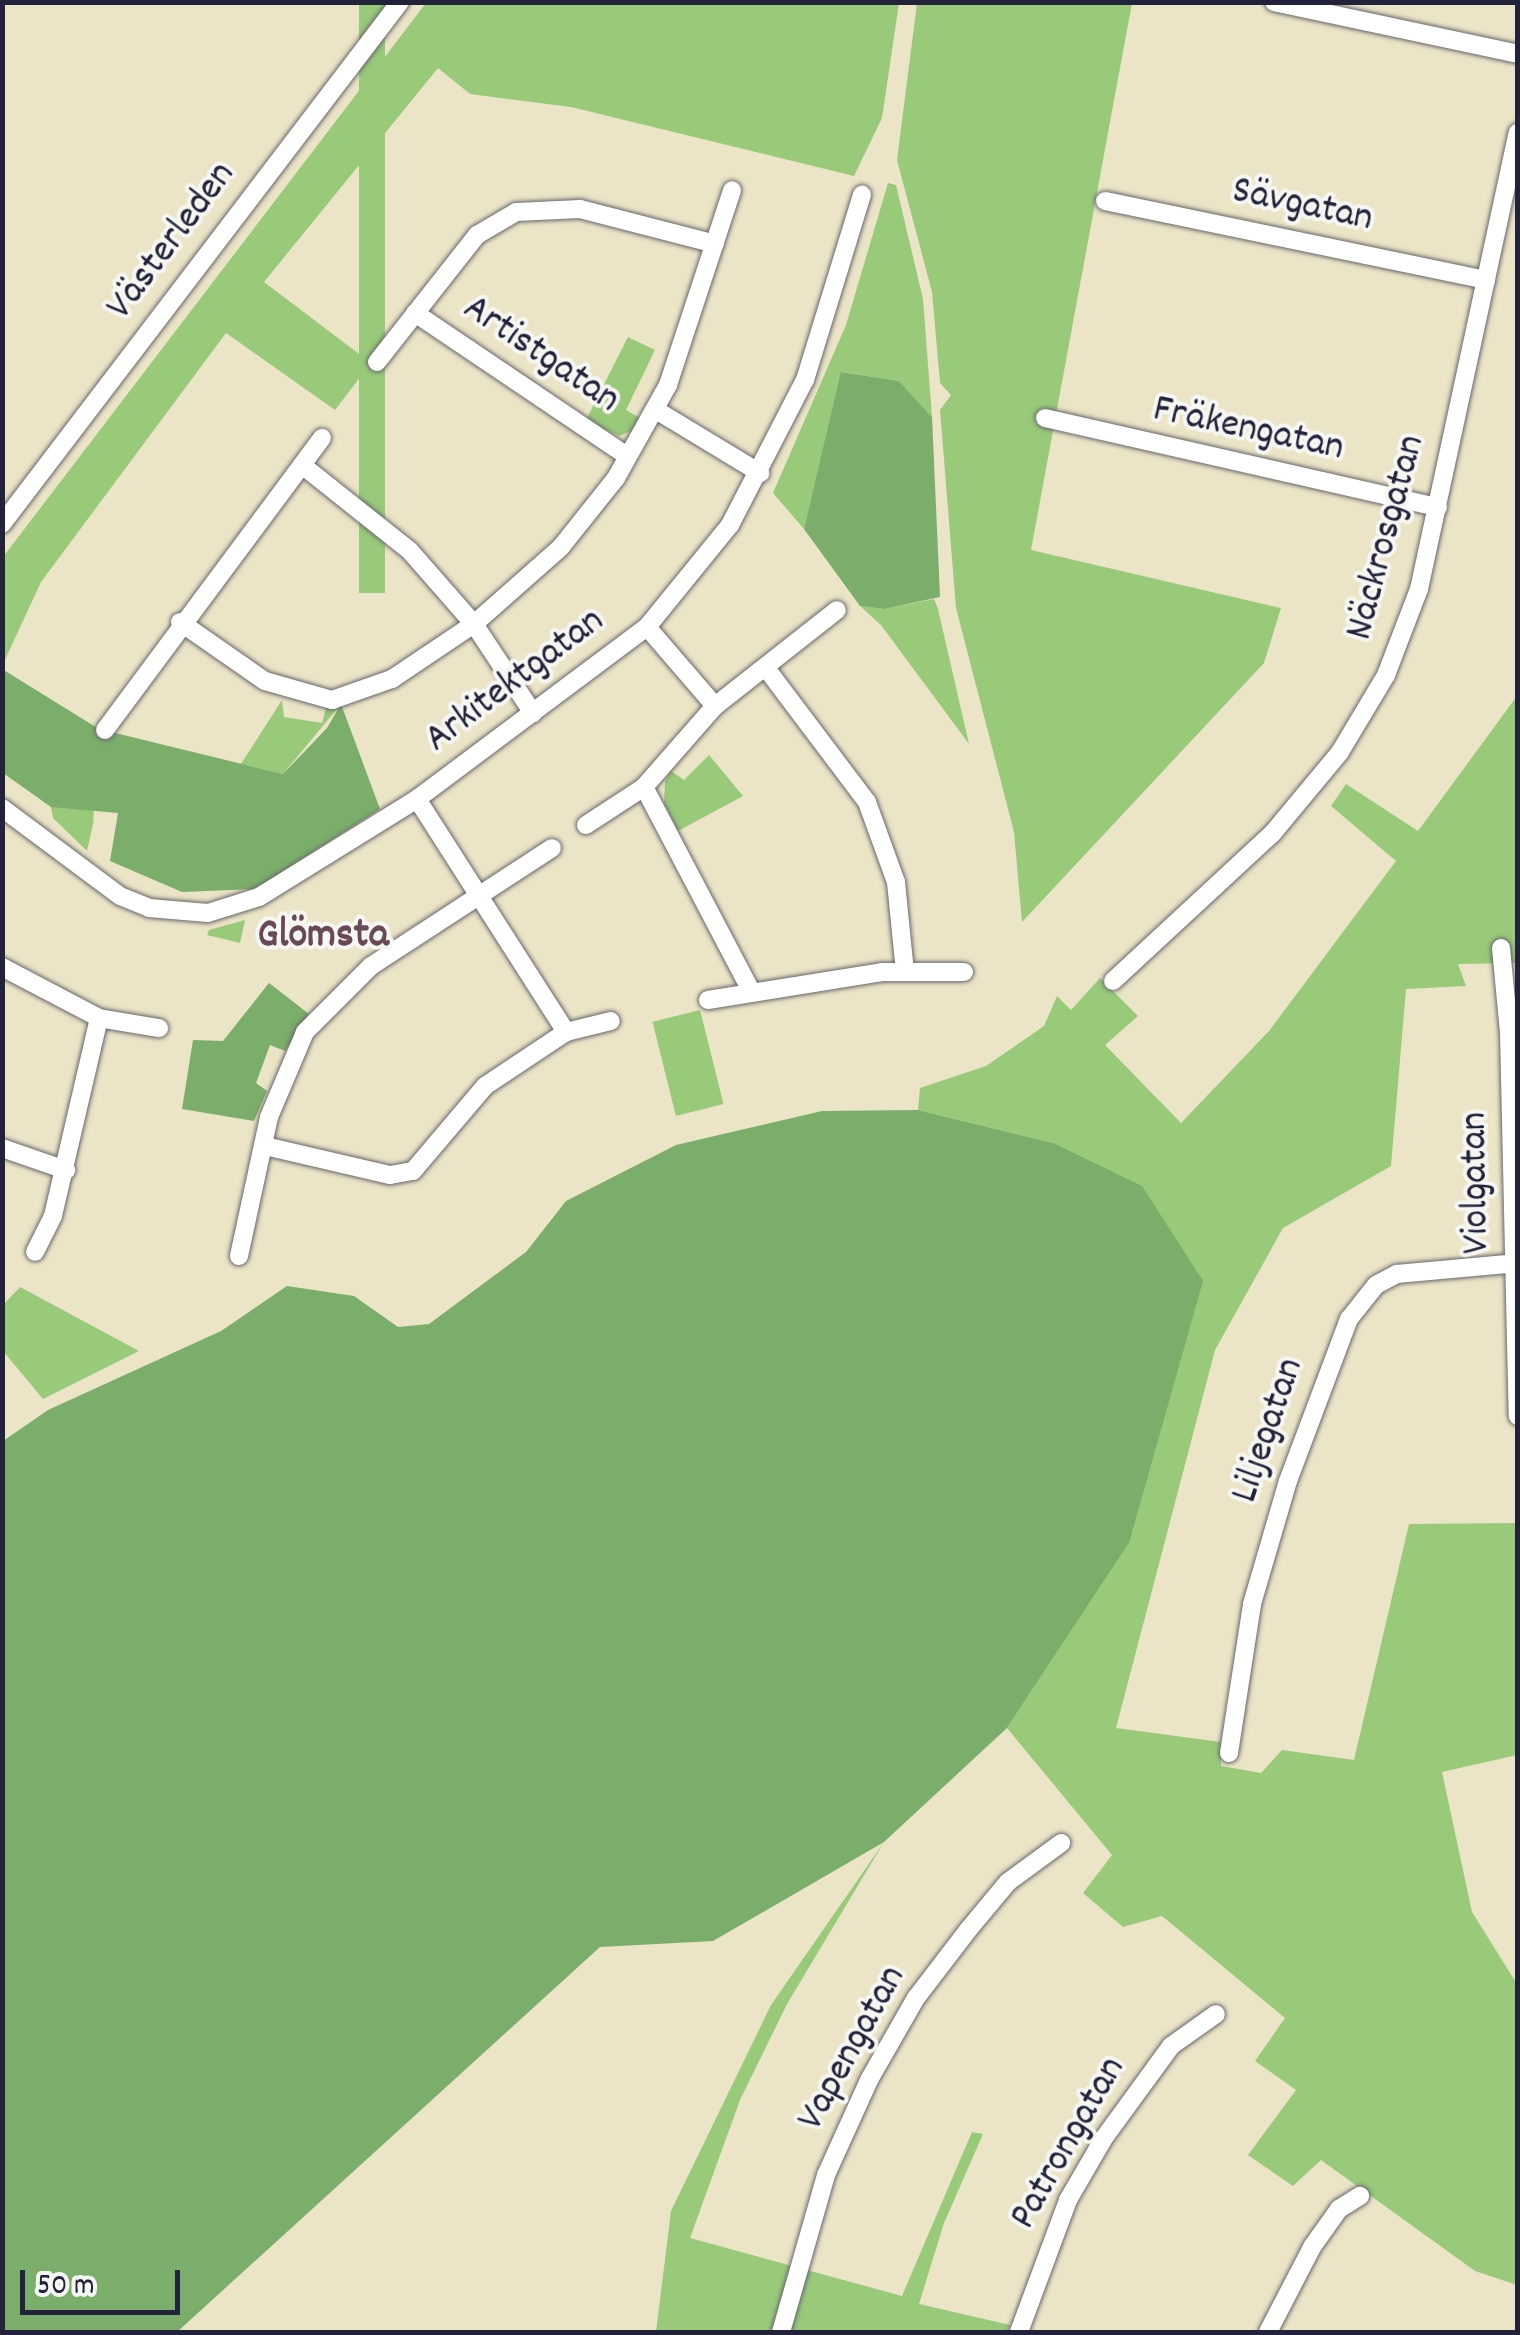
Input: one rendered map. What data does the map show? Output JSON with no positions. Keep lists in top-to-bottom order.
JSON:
{
  "streets": {
    "street": [
      "Sävgatan",
      "Västerleden",
      "Artistgatan",
      "Fräkengatan",
      "Näckrosgatan",
      "Arkitektgatan",
      "Violgatan",
      "Liljegatan",
      "Vapengatan",
      "Patrongatan"
    ]
  },
  "crossings": [
    ["Sävgatan", "Näckrosgatan"],
    ["Artistgatan", "Arkitektgatan"],
    ["Fräkengatan", "Näckrosgatan"],
    ["Violgatan", "Liljegatan"]
  ],
  "districts": ["Glömsta"],
  "scale_bar": "50 m"
}
